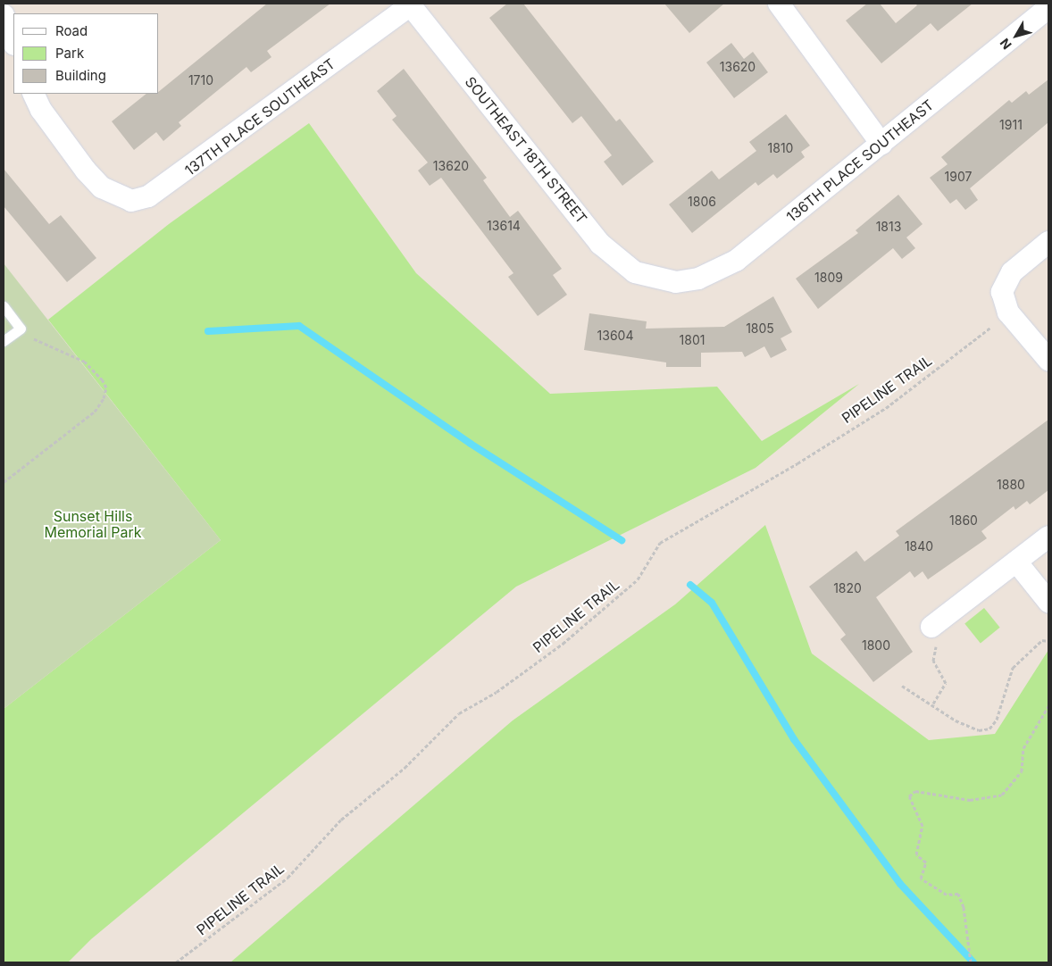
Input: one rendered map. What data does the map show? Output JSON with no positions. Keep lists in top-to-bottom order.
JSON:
{
  "streets": {
    "street": ["137TH PLACE SOUTHEAST", "SOUTHEAST 18TH STREET", "136TH PLACE SOUTHEAST"],
    "path": ["PIPELINE TRAIL"]
  },
  "crossings": [
    ["137TH PLACE SOUTHEAST", "SOUTHEAST 18TH STREET"],
    ["SOUTHEAST 18TH STREET", "136TH PLACE SOUTHEAST"]
  ],
  "parks": ["Sunset Hills Memorial Park"],
  "house_numbers": [
    "13620",
    "1710",
    "1911",
    "1810",
    "13620",
    "1907",
    "1806",
    "13614",
    "1813",
    "1809",
    "1805",
    "13604",
    "1801",
    "1880",
    "1860",
    "1840",
    "1820",
    "1800"
  ],
  "legend": ["Road", "Park", "Building"],
  "north": "bottom left"
}
